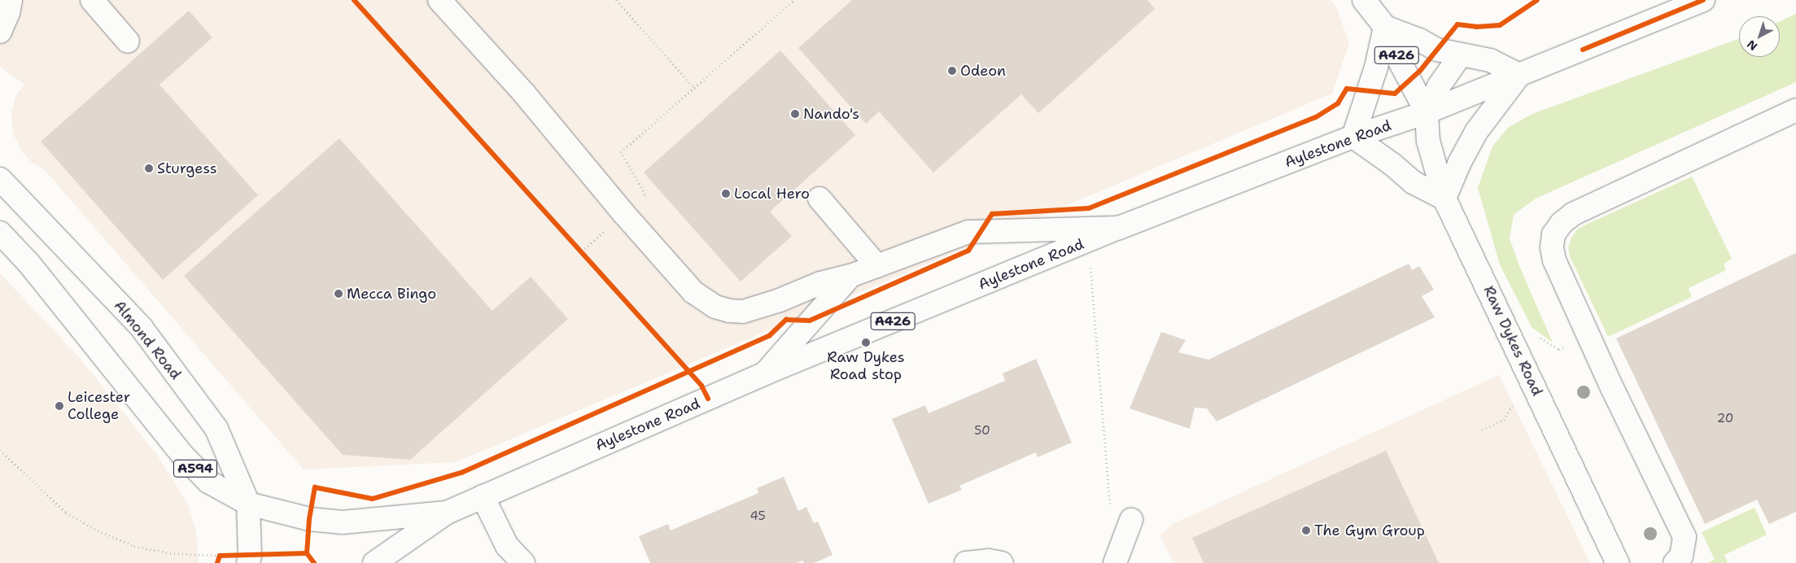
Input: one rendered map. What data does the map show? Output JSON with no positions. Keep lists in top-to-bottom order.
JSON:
{
  "streets": {
    "main road": [
      "A426",
      "Aylestone Road",
      "Almond Road",
      "Raw Dykes Road",
      "A594"
    ]
  },
  "crossings": [
    ["A426", "Aylestone Road"],
    ["A426", "Raw Dykes Road"],
    ["Aylestone Road", "Raw Dykes Road"],
    ["Aylestone Road", "A594"],
    ["Almond Road", "A594"]
  ],
  "places": [
    "Odeon",
    "Nando's",
    "Sturgess",
    "Local Hero",
    "Mecca Bingo",
    "Raw Dykes Road stop",
    "Leicester College",
    "The Gym Group"
  ],
  "house_numbers": ["20", "50", "45"],
  "north": "bottom left"
}
